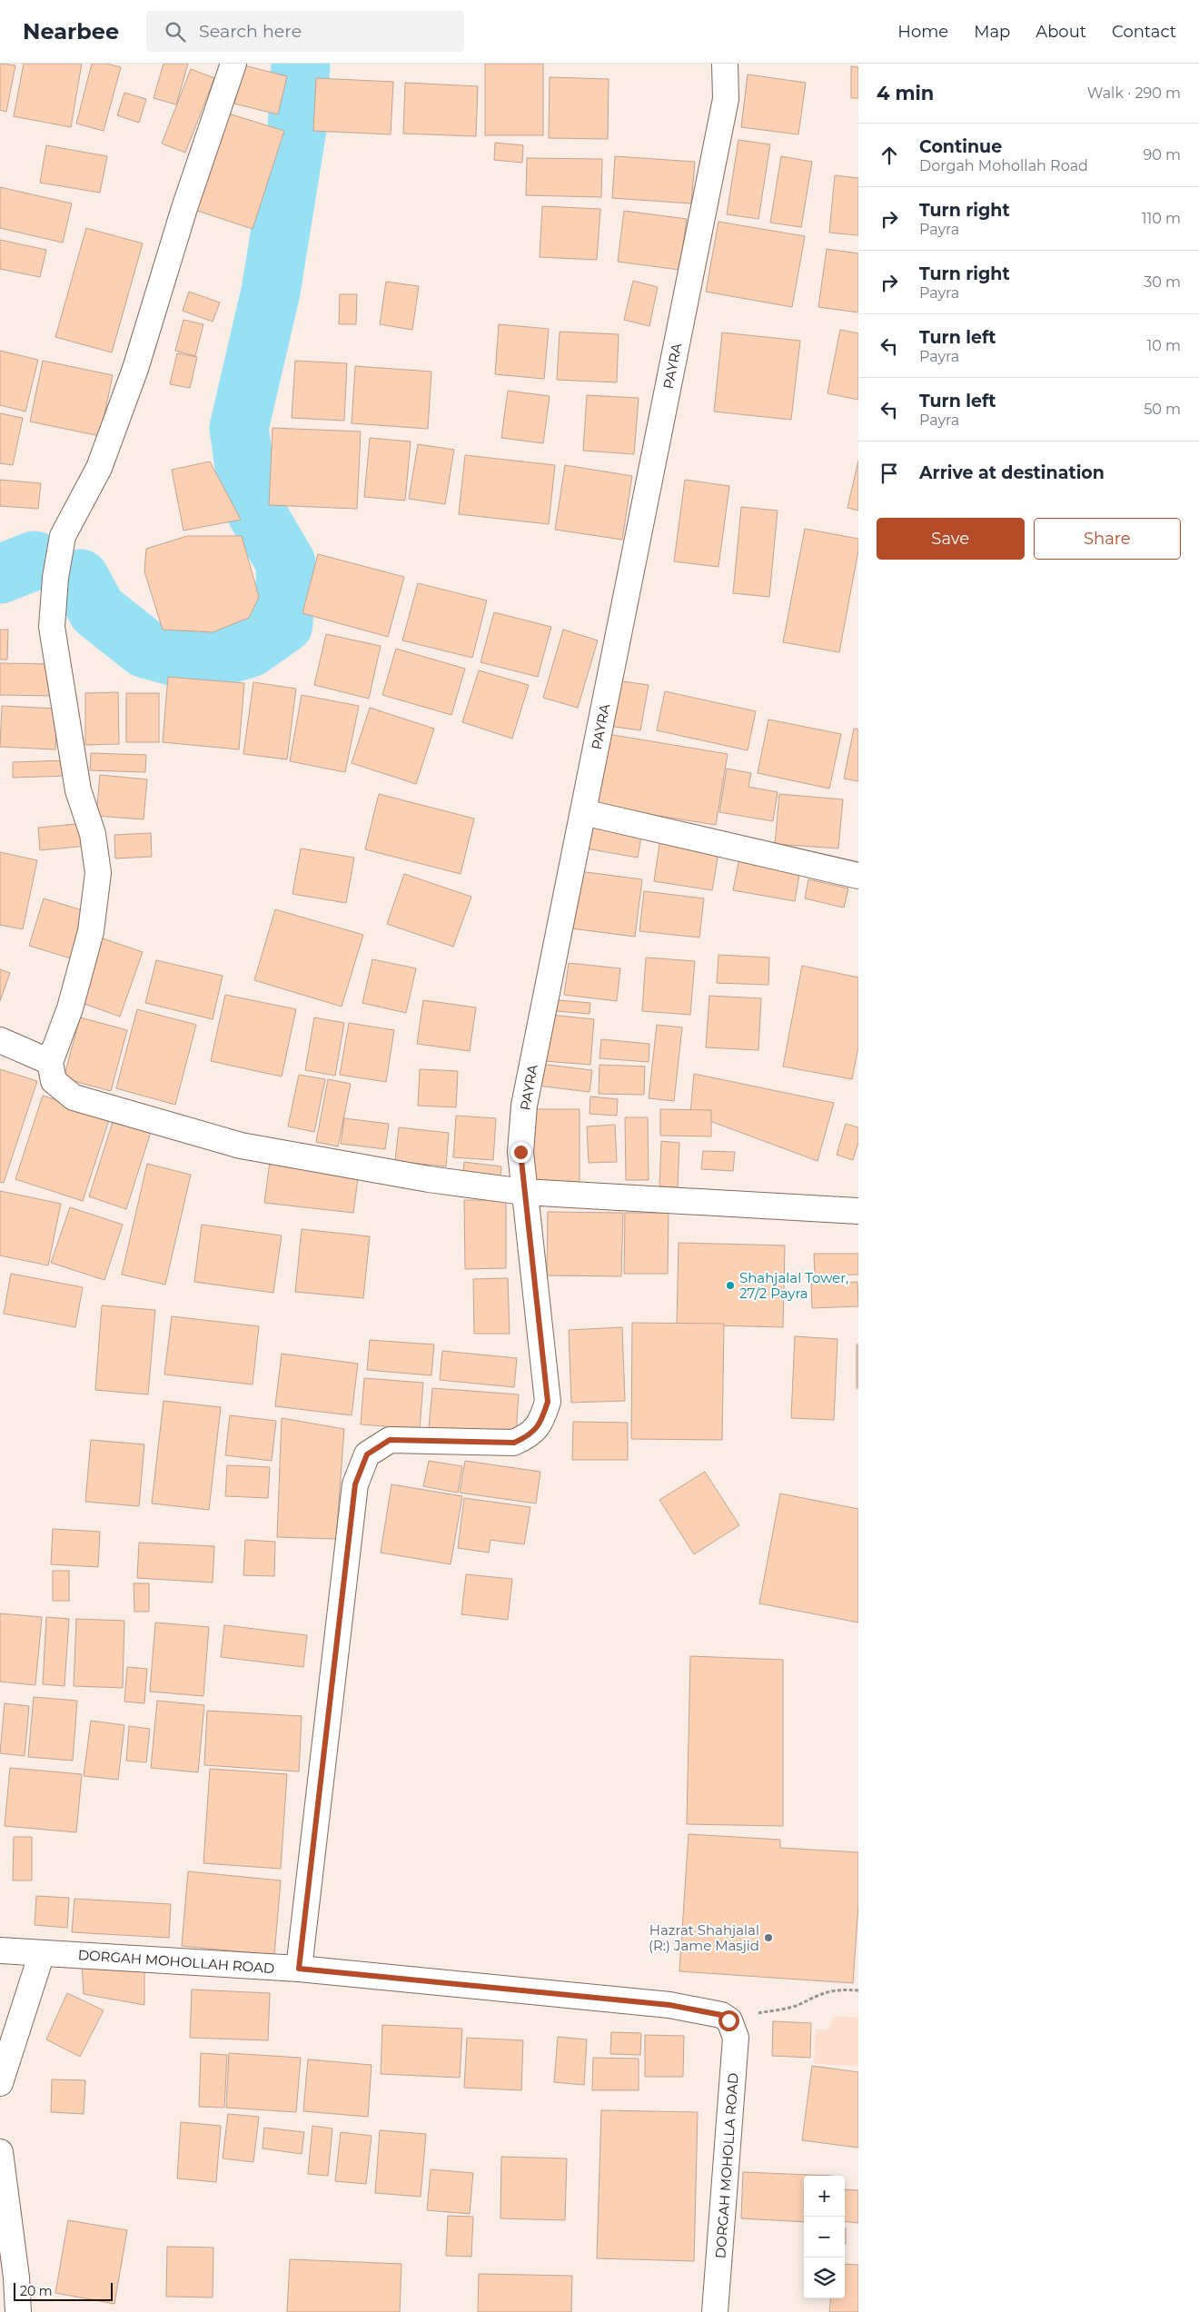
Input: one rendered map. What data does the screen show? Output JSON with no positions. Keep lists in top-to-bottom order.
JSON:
{
  "streets": {
    "street": ["PAYRA", "DORGAH MOHOLLAH ROAD", "DORGAH MOHOLLA ROAD"]
  },
  "crossings": [
    ["PAYRA", "DORGAH MOHOLLAH ROAD"],
    ["DORGAH MOHOLLAH ROAD", "DORGAH MOHOLLA ROAD"]
  ],
  "places": ["Shahjalal Tower, 27/2 Payra", "Hazrat Shahjalal (R:) Jame Masjid"],
  "scale_bar": "20 m",
  "page": {
    "header": "Nearbee",
    "search": "Search here",
    "nav": [
      "Home",
      "Map",
      "About",
      "Contact"
    ],
    "heading": ["4 min", "Walk · 290 m"],
    "list": [
      ["Continue", "Dorgah Mohollah Road", "90 m"],
      ["Turn right", "Payra", "110 m"],
      ["Turn right", "Payra", "30 m"],
      ["Turn left", "Payra", "10 m"],
      ["Turn left", "Payra", "50 m"],
      "Arrive at destination"
    ],
    "buttons": ["Save", "Share"],
    "map_buttons": ["+", "−"],
    "scale": "20 m"
  }
}
